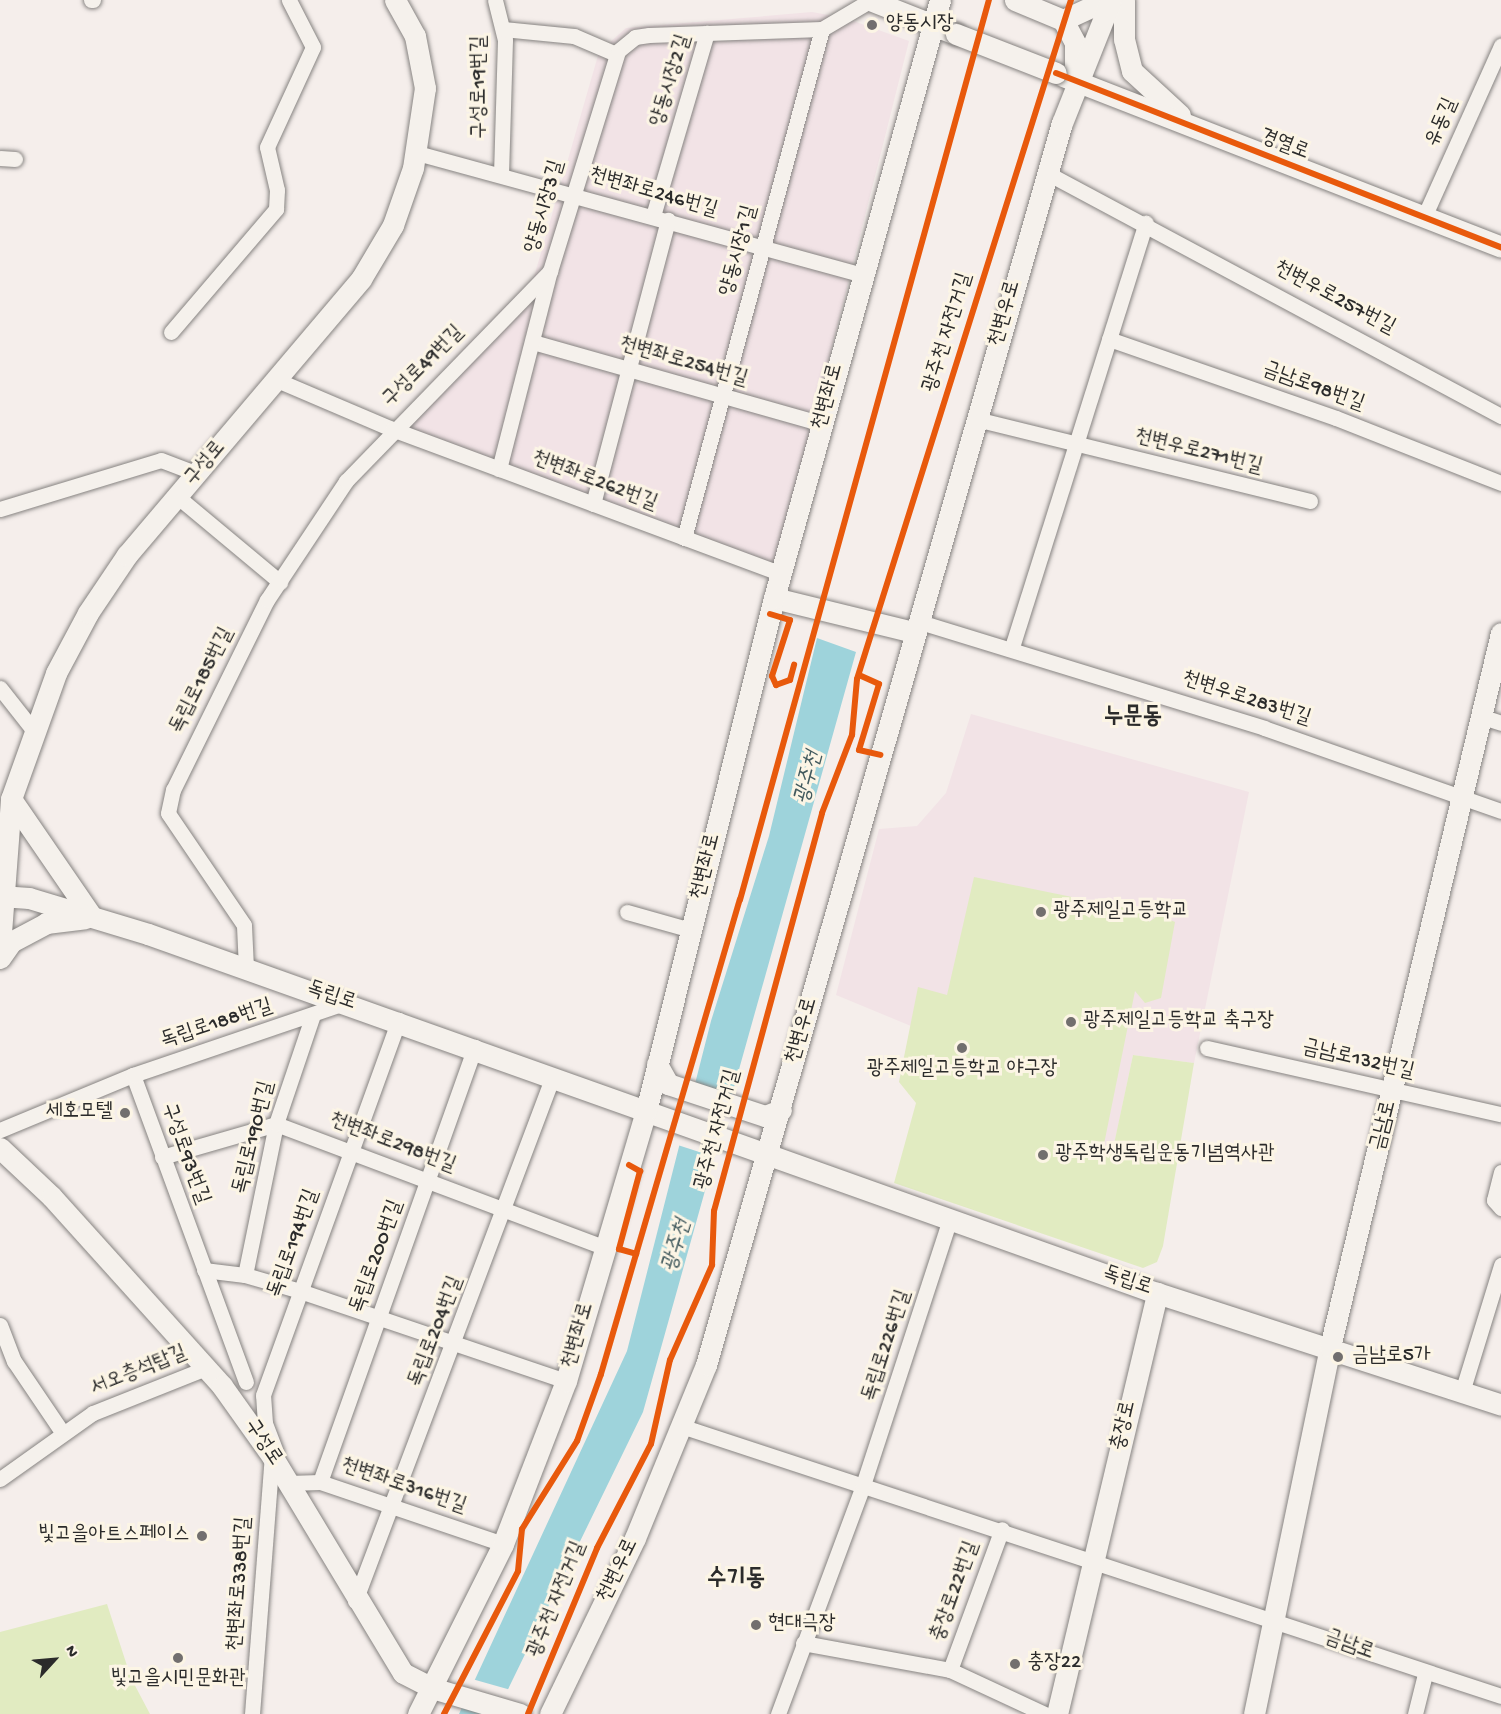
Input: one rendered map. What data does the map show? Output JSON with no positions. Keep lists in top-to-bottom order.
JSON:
{
  "streets": {
    "street": [
      "양동시장2길",
      "구성로19번길",
      "유동길",
      "경열로",
      "천변좌로246번길",
      "양동시장3길",
      "양동시장1길",
      "천변우로257번길",
      "천변우로",
      "천변좌로254번길",
      "구성로49번길",
      "금남로98번길",
      "천변좌로",
      "천변우로271번길",
      "구성로",
      "천변좌로262번길",
      "독립로185번길",
      "천변우로283번길",
      "독립로",
      "독립로188번길",
      "금남로132번길",
      "금남로",
      "독립로190번길",
      "천변좌로298번길",
      "구성로93번길",
      "독립로194번길",
      "독립로200번길",
      "독립로204번길",
      "독립로226번길",
      "서오층석탑길",
      "충장로",
      "천변좌로316번길",
      "천변좌로338번길",
      "충장로22번길"
    ],
    "cycle path": ["광주천 자전거길"]
  },
  "crossings": [
    ["양동시장2길", "천변좌로246번길"],
    ["양동시장2길", "양동시장1길"],
    ["양동시장2길", "천변좌로254번길"],
    ["양동시장2길", "천변좌로262번길"],
    ["구성로19번길", "천변좌로246번길"],
    ["유동길", "경열로"],
    ["경열로", "천변우로"],
    ["경열로", "천변좌로"],
    ["천변좌로246번길", "양동시장3길"],
    ["천변좌로246번길", "양동시장1길"],
    ["천변좌로246번길", "천변좌로"],
    ["천변좌로246번길", "구성로"],
    ["양동시장3길", "천변좌로254번길"],
    ["양동시장3길", "구성로49번길"],
    ["양동시장3길", "천변좌로262번길"],
    ["양동시장1길", "천변좌로254번길"],
    ["양동시장1길", "천변좌로262번길"],
    ["천변우로257번길", "천변우로"],
    ["천변우로", "천변우로271번길"],
    ["천변우로", "천변우로283번길"],
    ["천변우로", "독립로"],
    ["천변좌로254번길", "천변좌로"],
    ["구성로49번길", "구성로"],
    ["구성로49번길", "천변좌로262번길"],
    ["구성로49번길", "독립로185번길"],
    ["천변좌로", "구성로"],
    ["천변좌로", "천변좌로262번길"],
    ["천변좌로", "독립로"],
    ["천변좌로", "천변좌로298번길"],
    ["천변좌로", "천변좌로316번길"],
    ["구성로", "독립로"],
    ["구성로", "독립로194번길"],
    ["구성로", "독립로204번길"],
    ["구성로", "서오층석탑길"],
    ["구성로", "천변좌로316번길"],
    ["구성로", "천변좌로338번길"],
    ["천변좌로262번길", "독립로185번길"],
    ["독립로185번길", "독립로"],
    ["천변우로283번길", "금남로"],
    ["독립로", "독립로188번길"],
    ["독립로", "금남로"],
    ["독립로", "독립로194번길"],
    ["독립로", "독립로200번길"],
    ["독립로", "독립로204번길"],
    ["독립로", "독립로226번길"],
    ["독립로", "충장로"],
    ["독립로188번길", "독립로190번길"],
    ["독립로188번길", "구성로93번길"],
    ["금남로132번길", "금남로"],
    ["금남로", "충장로"],
    ["독립로190번길", "천변좌로298번길"],
    ["천변좌로298번길", "독립로194번길"],
    ["천변좌로298번길", "독립로200번길"],
    ["천변좌로298번길", "독립로204번길"],
    ["독립로194번길", "천변좌로316번길"],
    ["독립로200번길", "천변좌로316번길"],
    ["독립로204번길", "천변좌로316번길"],
    ["독립로226번길", "충장로22번길"]
  ],
  "districts": ["누문동", "수기동"],
  "water": ["광주천"],
  "places": [
    "양동시장",
    "광주제일고등학교",
    "광주제일고등학교 축구장",
    "광주제일고등학교 야구장",
    "세호모텔",
    "광주학생독립운동기념역사관",
    "금남로5가",
    "빛고을아트스페이스",
    "현대극장",
    "빛고을시민문화관",
    "충장22"
  ],
  "north": "top right"
}
